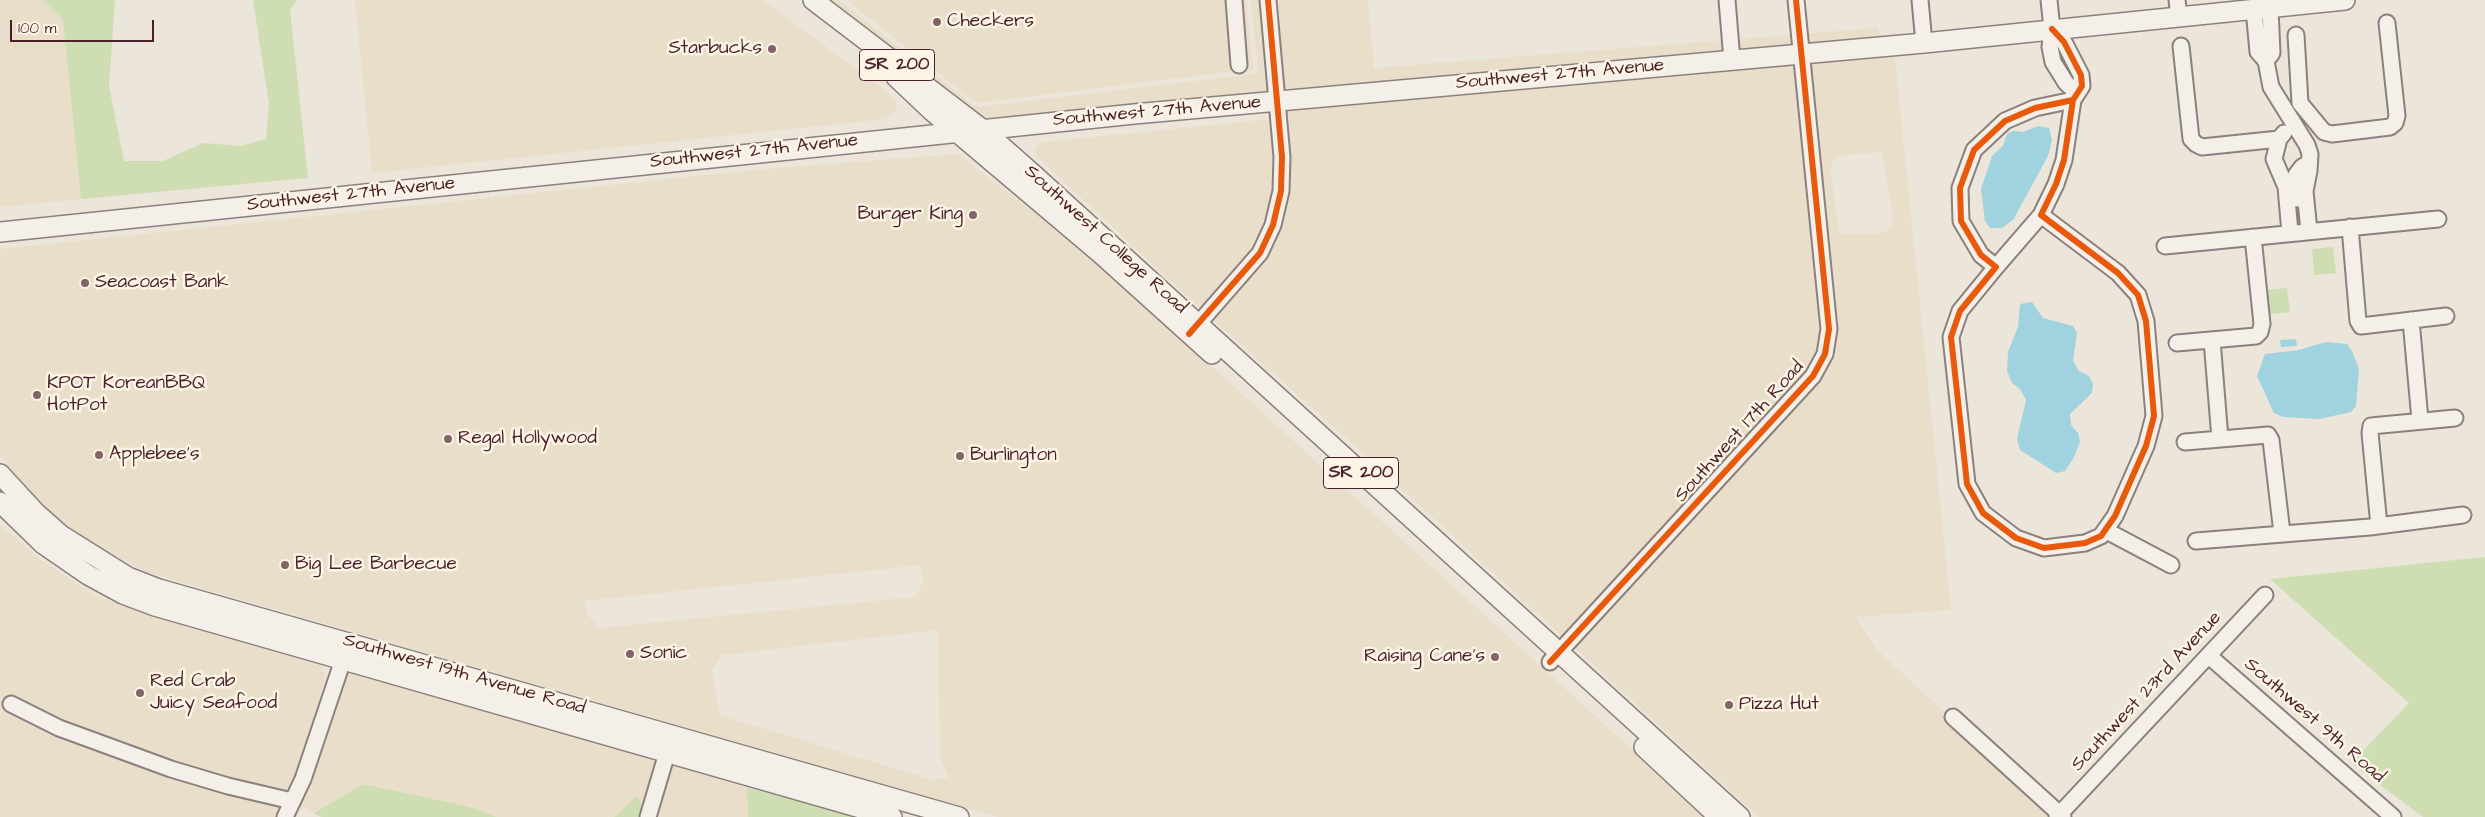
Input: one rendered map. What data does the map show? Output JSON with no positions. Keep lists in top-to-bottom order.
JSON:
{
  "streets": {
    "main road": [
      "SR 200",
      "Southwest 27th Avenue",
      "Southwest College Road",
      "Southwest 19th Avenue Road"
    ],
    "street": ["Southwest 17th Road", "Southwest 23rd Avenue", "Southwest 9th Road"]
  },
  "crossings": [
    ["Southwest 27th Avenue", "Southwest College Road"],
    ["Southwest 27th Avenue", "Southwest 17th Road"],
    ["Southwest College Road", "Southwest 17th Road"],
    ["Southwest 23rd Avenue", "Southwest 9th Road"]
  ],
  "places": [
    "Checkers",
    "Starbucks",
    "Burger King",
    "Seacoast Bank",
    "KPOT KoreanBBQ HotPot",
    "Regal Hollywood",
    "Applebee's",
    "Burlington",
    "Big Lee Barbecue",
    "Sonic",
    "Raising Cane's",
    "Red Crab Juicy Seafood",
    "Pizza Hut"
  ],
  "scale_bar": "100 m"
}
